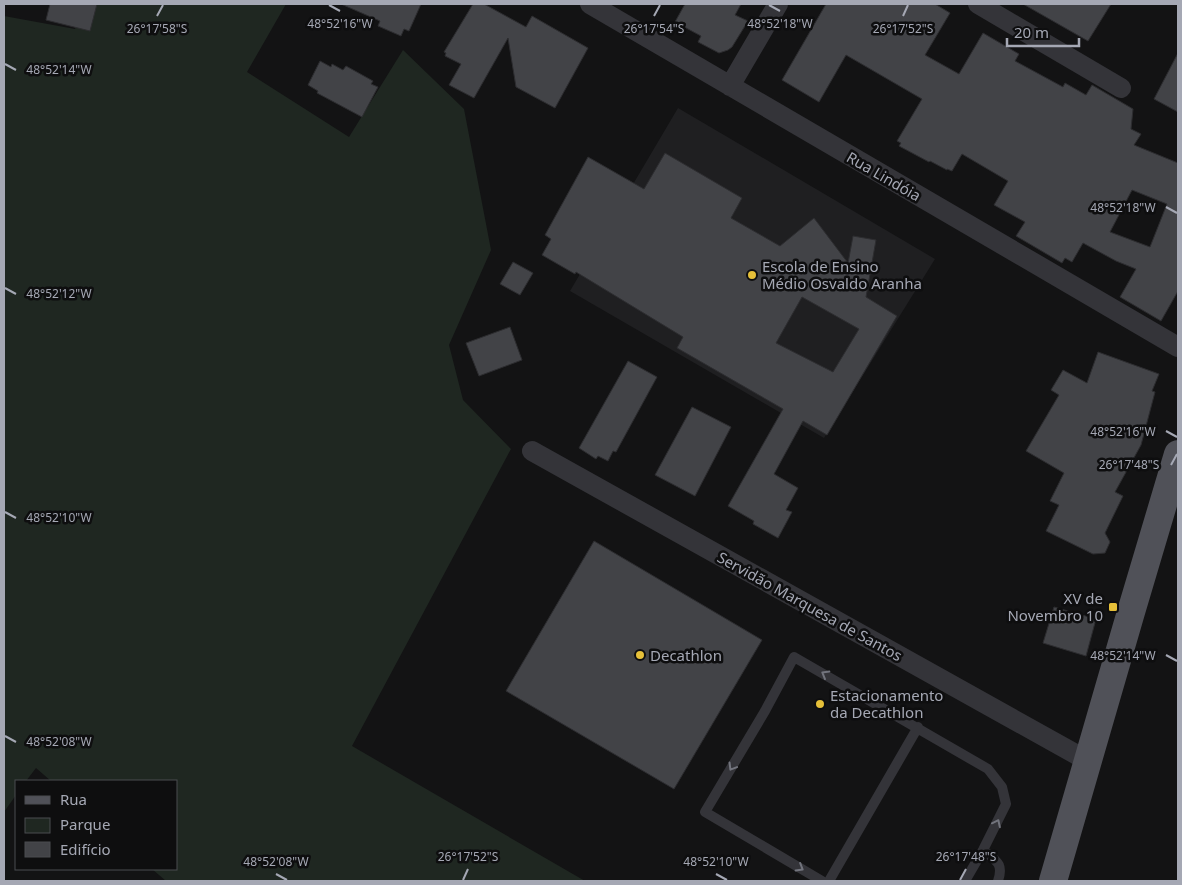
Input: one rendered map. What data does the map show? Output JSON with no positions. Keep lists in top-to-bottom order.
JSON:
{
  "streets": {
    "street": ["Rua Lindóia", "Servidão Marquesa de Santos"]
  },
  "places": {
    "other": ["Escola de Ensino Médio Osvaldo Aranha", "Decathlon", "Estacionamento da Decathlon"],
    "transit": ["XV de Novembro 10"]
  },
  "legend": ["Rua", "Parque", "Edifício"],
  "scale_bar": "20 m",
  "coordinates": [
    "48°52'16\"W",
    "48°52'18\"W",
    "26°17'58\"S",
    "26°17'54\"S",
    "26°17'52\"S",
    "48°52'14\"W",
    "48°52'12\"W",
    "26°17'48\"S",
    "48°52'10\"W",
    "48°52'08\"W"
  ]
}
